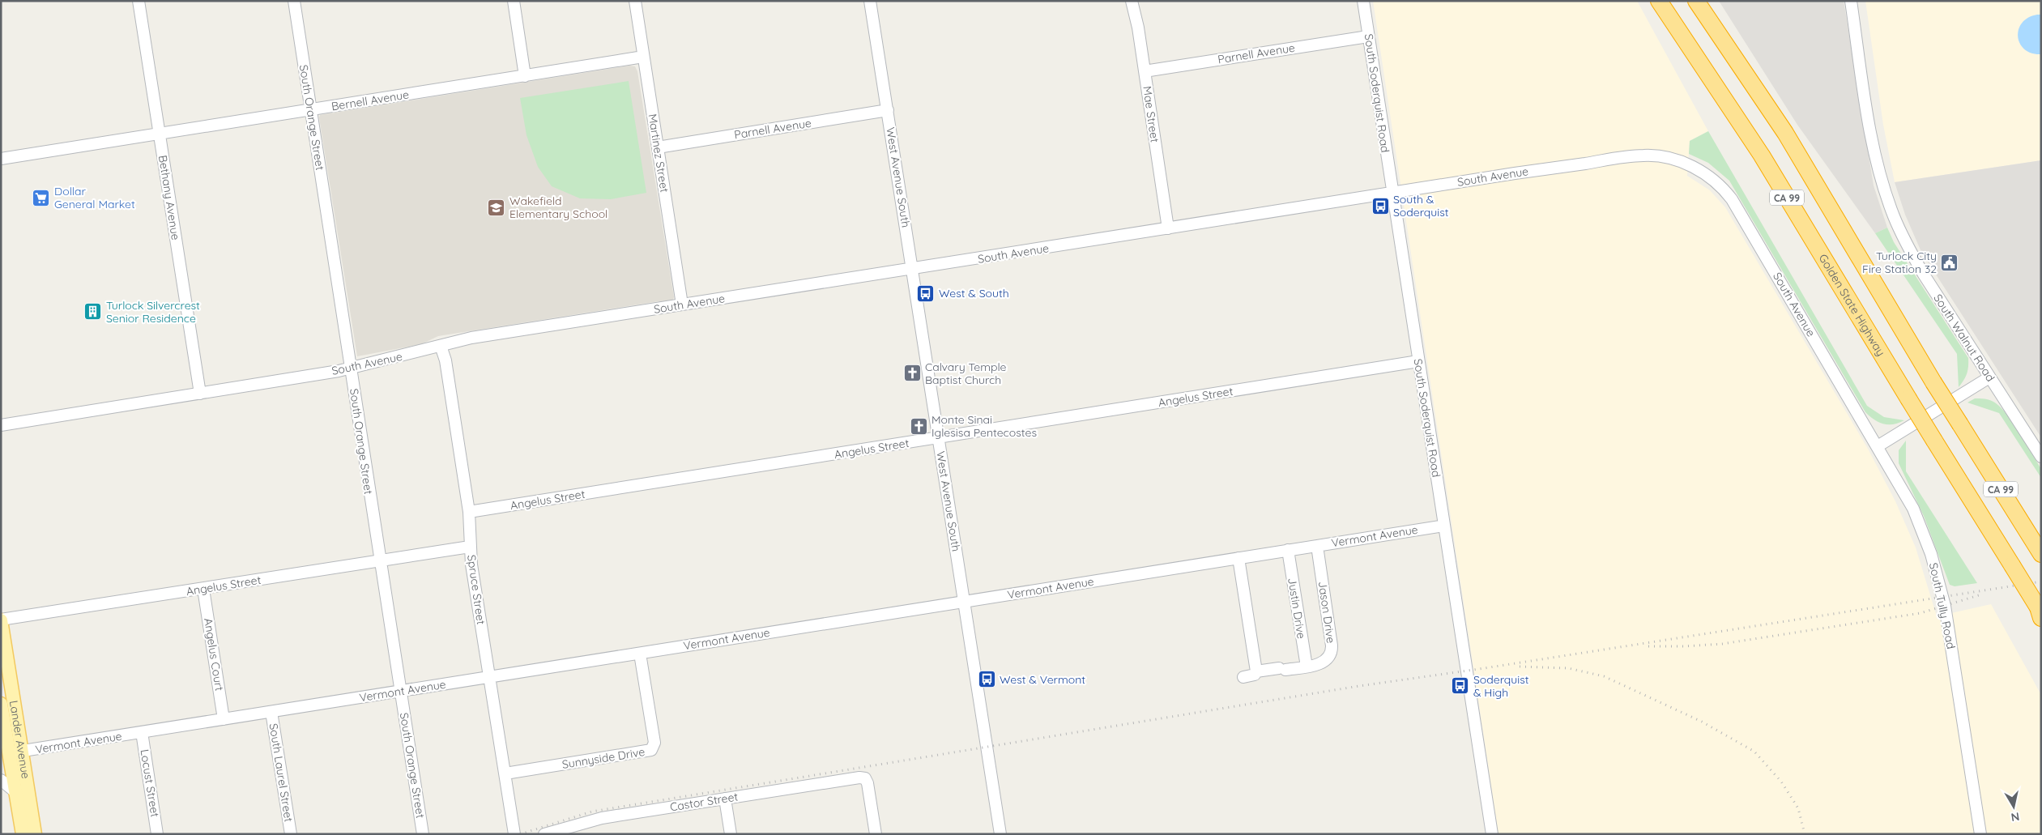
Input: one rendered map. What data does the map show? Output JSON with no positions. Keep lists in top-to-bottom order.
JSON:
{
  "streets": {
    "highway": ["CA 99", "Golden State Highway"],
    "main road": ["Lander Avenue"],
    "street": [
      "Parnell Avenue",
      "South Soderquist Road",
      "Bernell Avenue",
      "Mae Street",
      "South Orange Street",
      "Martinez Street",
      "South Avenue",
      "West Avenue South",
      "Bethany Avenue",
      "South Walnut Road",
      "Angelus Street",
      "Vermont Avenue",
      "Spruce Street",
      "South Tully Road",
      "Justin Drive",
      "Jason Drive",
      "Angelus Court",
      "Sunnyside Drive",
      "South Laurel Street",
      "Locust Street",
      "Castor Street"
    ]
  },
  "crossings": [
    ["Parnell Avenue", "South Soderquist Road"],
    ["Parnell Avenue", "Mae Street"],
    ["Parnell Avenue", "Martinez Street"],
    ["Parnell Avenue", "West Avenue South"],
    ["South Soderquist Road", "South Avenue"],
    ["South Soderquist Road", "Angelus Street"],
    ["South Soderquist Road", "Vermont Avenue"],
    ["Bernell Avenue", "South Orange Street"],
    ["Bernell Avenue", "Martinez Street"],
    ["Bernell Avenue", "Bethany Avenue"],
    ["Mae Street", "South Avenue"],
    ["South Orange Street", "South Avenue"],
    ["South Orange Street", "Angelus Street"],
    ["South Orange Street", "Vermont Avenue"],
    ["Martinez Street", "South Avenue"],
    ["South Avenue", "West Avenue South"],
    ["South Avenue", "Bethany Avenue"],
    ["South Avenue", "Spruce Street"],
    ["South Avenue", "South Tully Road"],
    ["West Avenue South", "Angelus Street"],
    ["West Avenue South", "Vermont Avenue"],
    ["Angelus Street", "Spruce Street"],
    ["Angelus Street", "Angelus Court"],
    ["Angelus Street", "Lander Avenue"],
    ["Vermont Avenue", "Spruce Street"],
    ["Vermont Avenue", "Justin Drive"],
    ["Vermont Avenue", "Jason Drive"],
    ["Vermont Avenue", "Angelus Court"],
    ["Vermont Avenue", "Lander Avenue"],
    ["Vermont Avenue", "Sunnyside Drive"],
    ["Vermont Avenue", "South Laurel Street"],
    ["Vermont Avenue", "Locust Street"],
    ["Spruce Street", "Sunnyside Drive"],
    ["Justin Drive", "Jason Drive"]
  ],
  "places": {
    "supermarket": ["Dollar General Market"],
    "bus stop": [
      "South & Soderquist",
      "West & South",
      "West & Vermont",
      "Soderquist & High"
    ],
    "school or university": ["Wakefield Elementary School"],
    "public building": ["Turlock City Fire Station 32"],
    "building": ["Turlock Silvercrest Senior Residence"],
    "church": ["Calvary Temple Baptist Church", "Monte Sinai Iglesisa Pentecostes"]
  },
  "north": "bottom"
}
